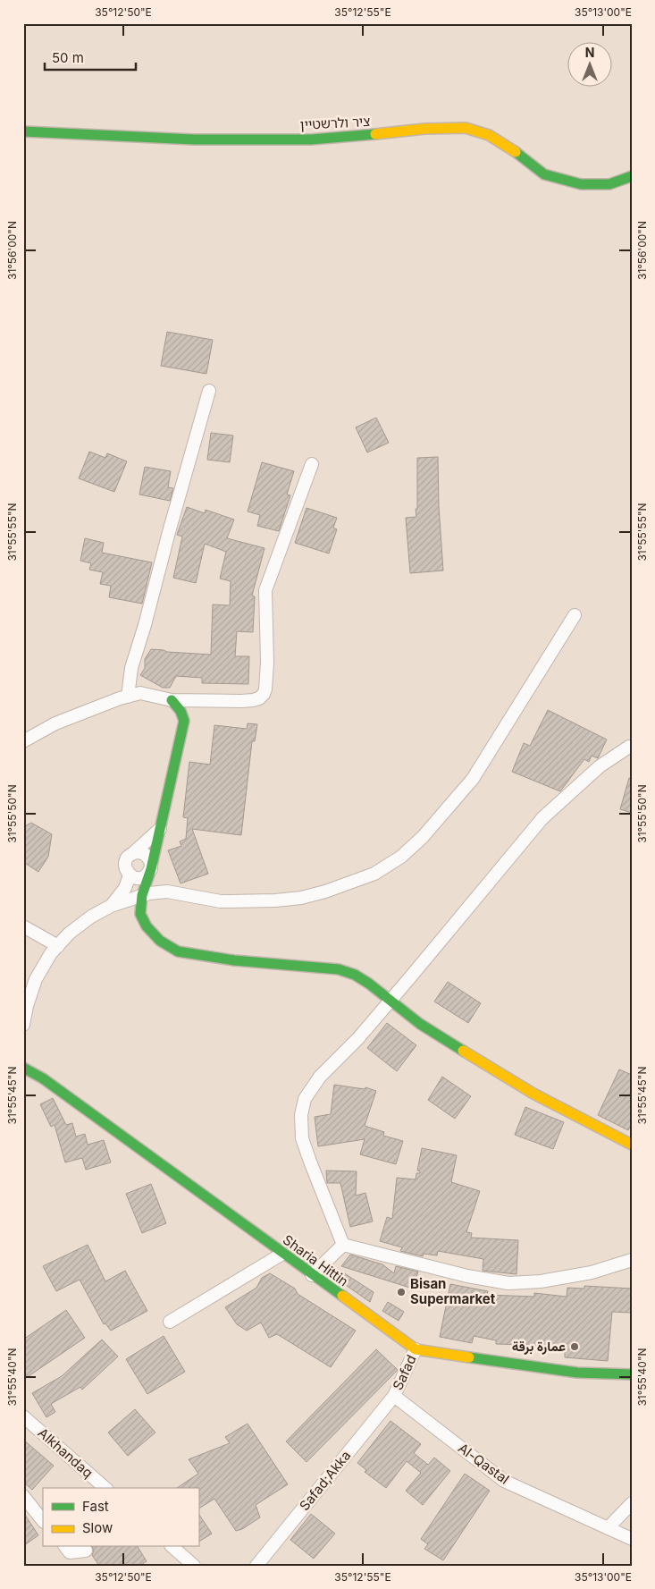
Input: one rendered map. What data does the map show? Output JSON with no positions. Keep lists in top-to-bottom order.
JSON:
{
  "streets": {
    "street": [
      "ציר ולרשטיין",
      "Sharia Hittin",
      "Safad",
      "Alkhandaq",
      "Al-Qastal",
      "Safad;Akka"
    ]
  },
  "crossings": [
    ["Sharia Hittin", "Safad"],
    ["Safad", "Al-Qastal"],
    ["Safad", "Safad;Akka"],
    ["Al-Qastal", "Safad;Akka"]
  ],
  "places": ["Bisan Supermarket", "عمارة برقة"],
  "legend": ["Fast", "Slow"],
  "scale_bar": "50 m",
  "north": "top",
  "coordinates": [
    "35°12'50\"E",
    "35°12'55\"E",
    "35°13'00\"E",
    "31°56'00\"N",
    "31°55'55\"N",
    "31°55'50\"N",
    "31°55'45\"N",
    "31°55'40\"N"
  ]
}
